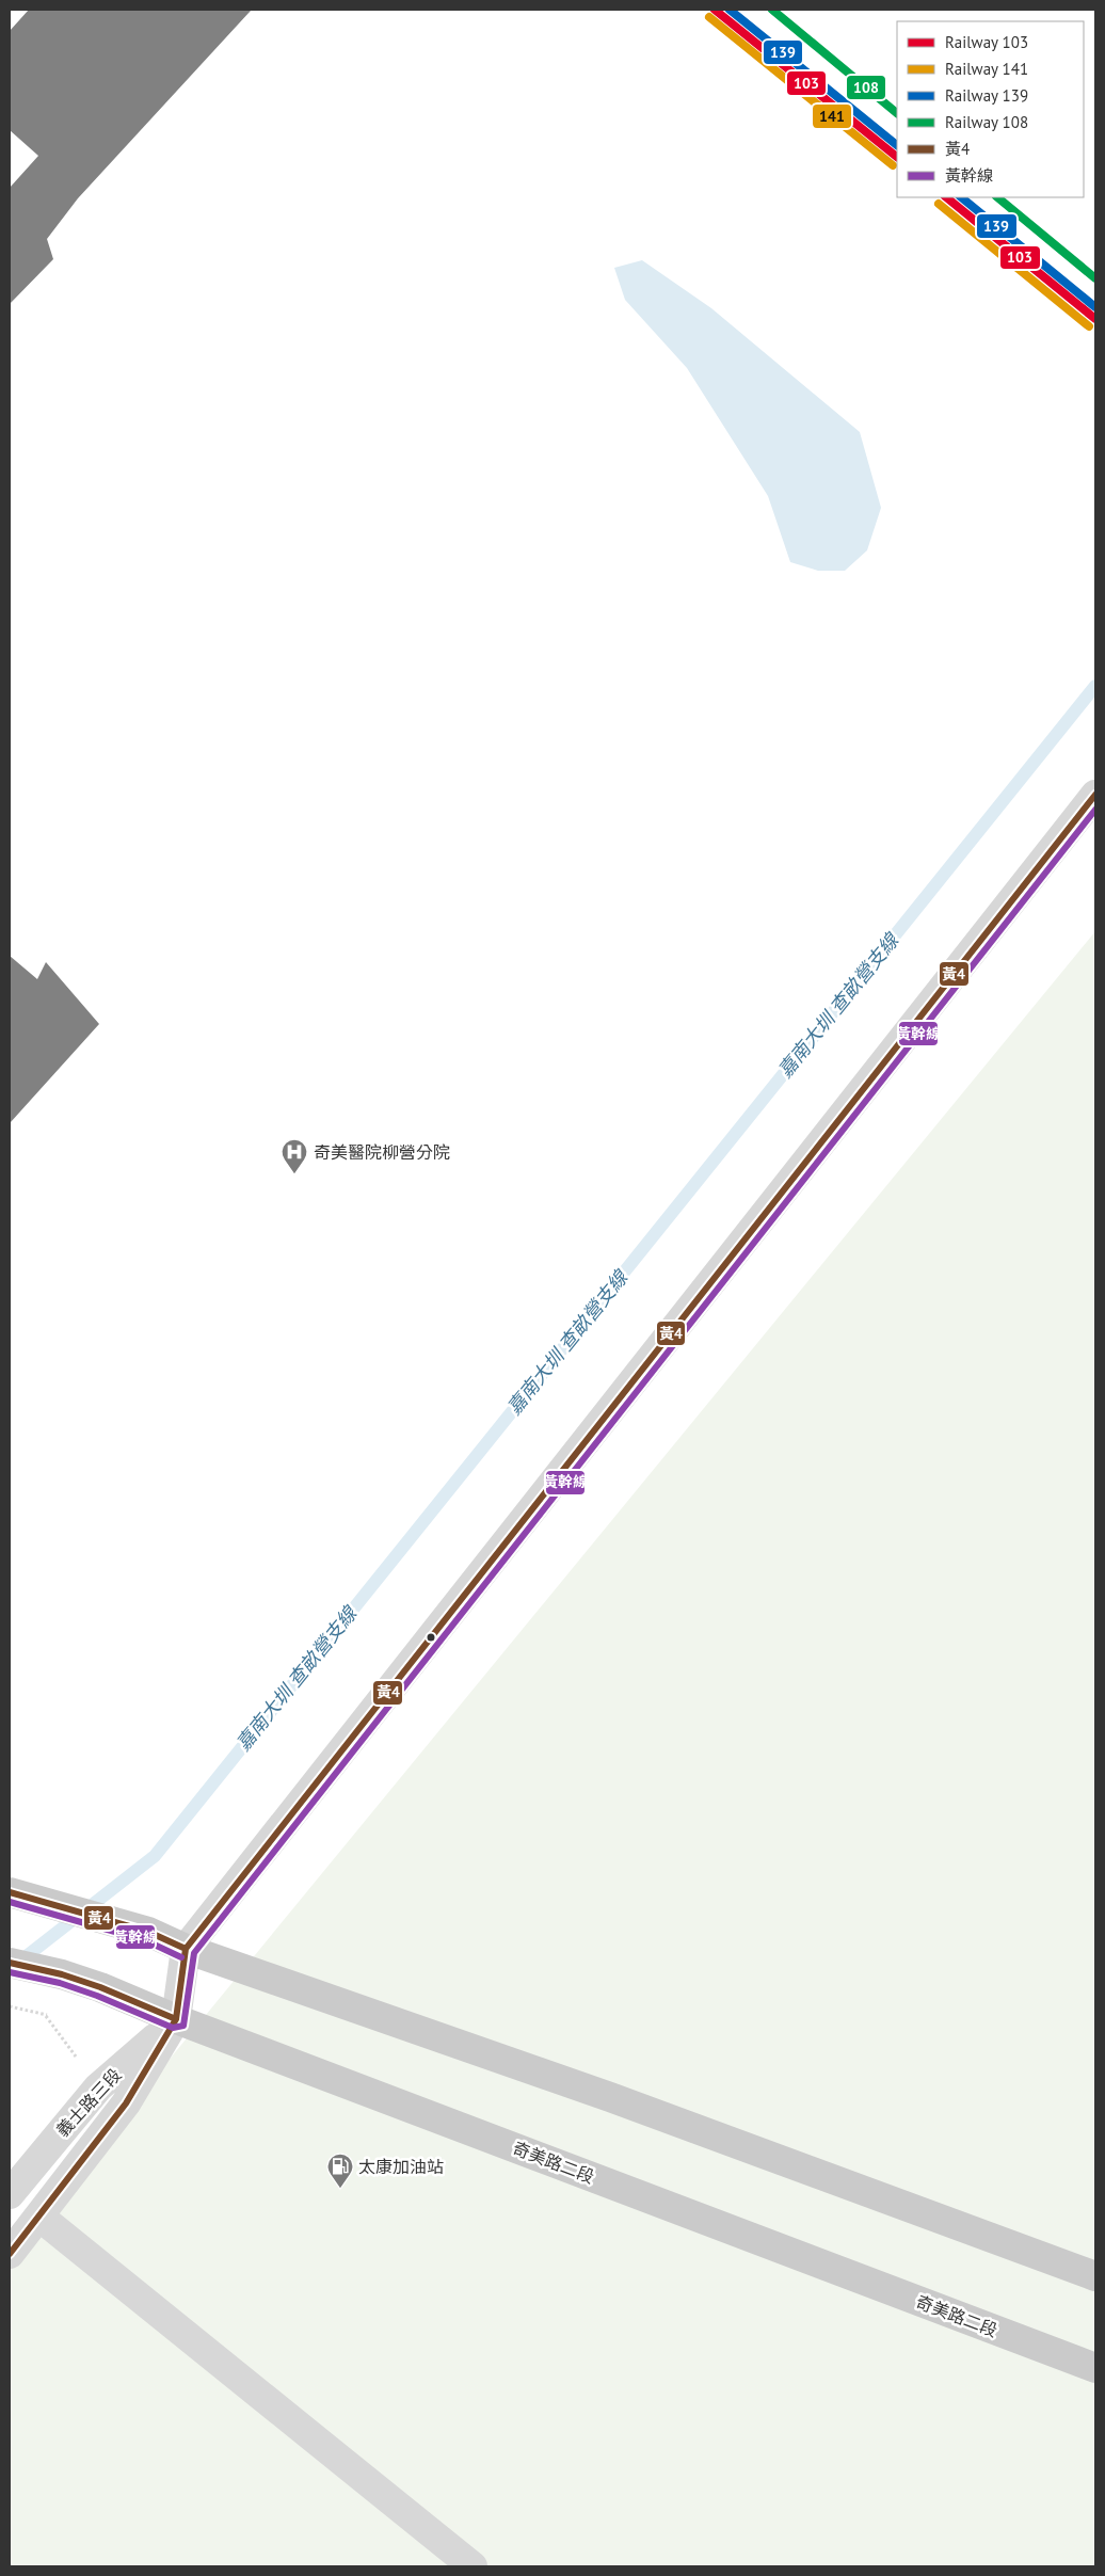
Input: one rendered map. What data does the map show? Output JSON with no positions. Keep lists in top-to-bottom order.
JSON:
{
  "streets": {
    "main road": ["奇美路二段"],
    "street": ["義士路三段"]
  },
  "crossings": [
    ["義士路三段", "奇美路二段"]
  ],
  "water": ["嘉南大圳 查畝營支線"],
  "places": {
    "hospital": ["奇美醫院柳營分院"],
    "fuel station": ["太康加油站"]
  },
  "lines": [
    "rail line 103",
    "rail line 139",
    "rail line 108",
    "rail line 141",
    "transit line 黃4",
    "transit line 黃幹線"
  ],
  "legend": [
    "Railway 103",
    "Railway 141",
    "Railway 139",
    "Railway 108",
    "黃4",
    "黃幹線"
  ]
}
